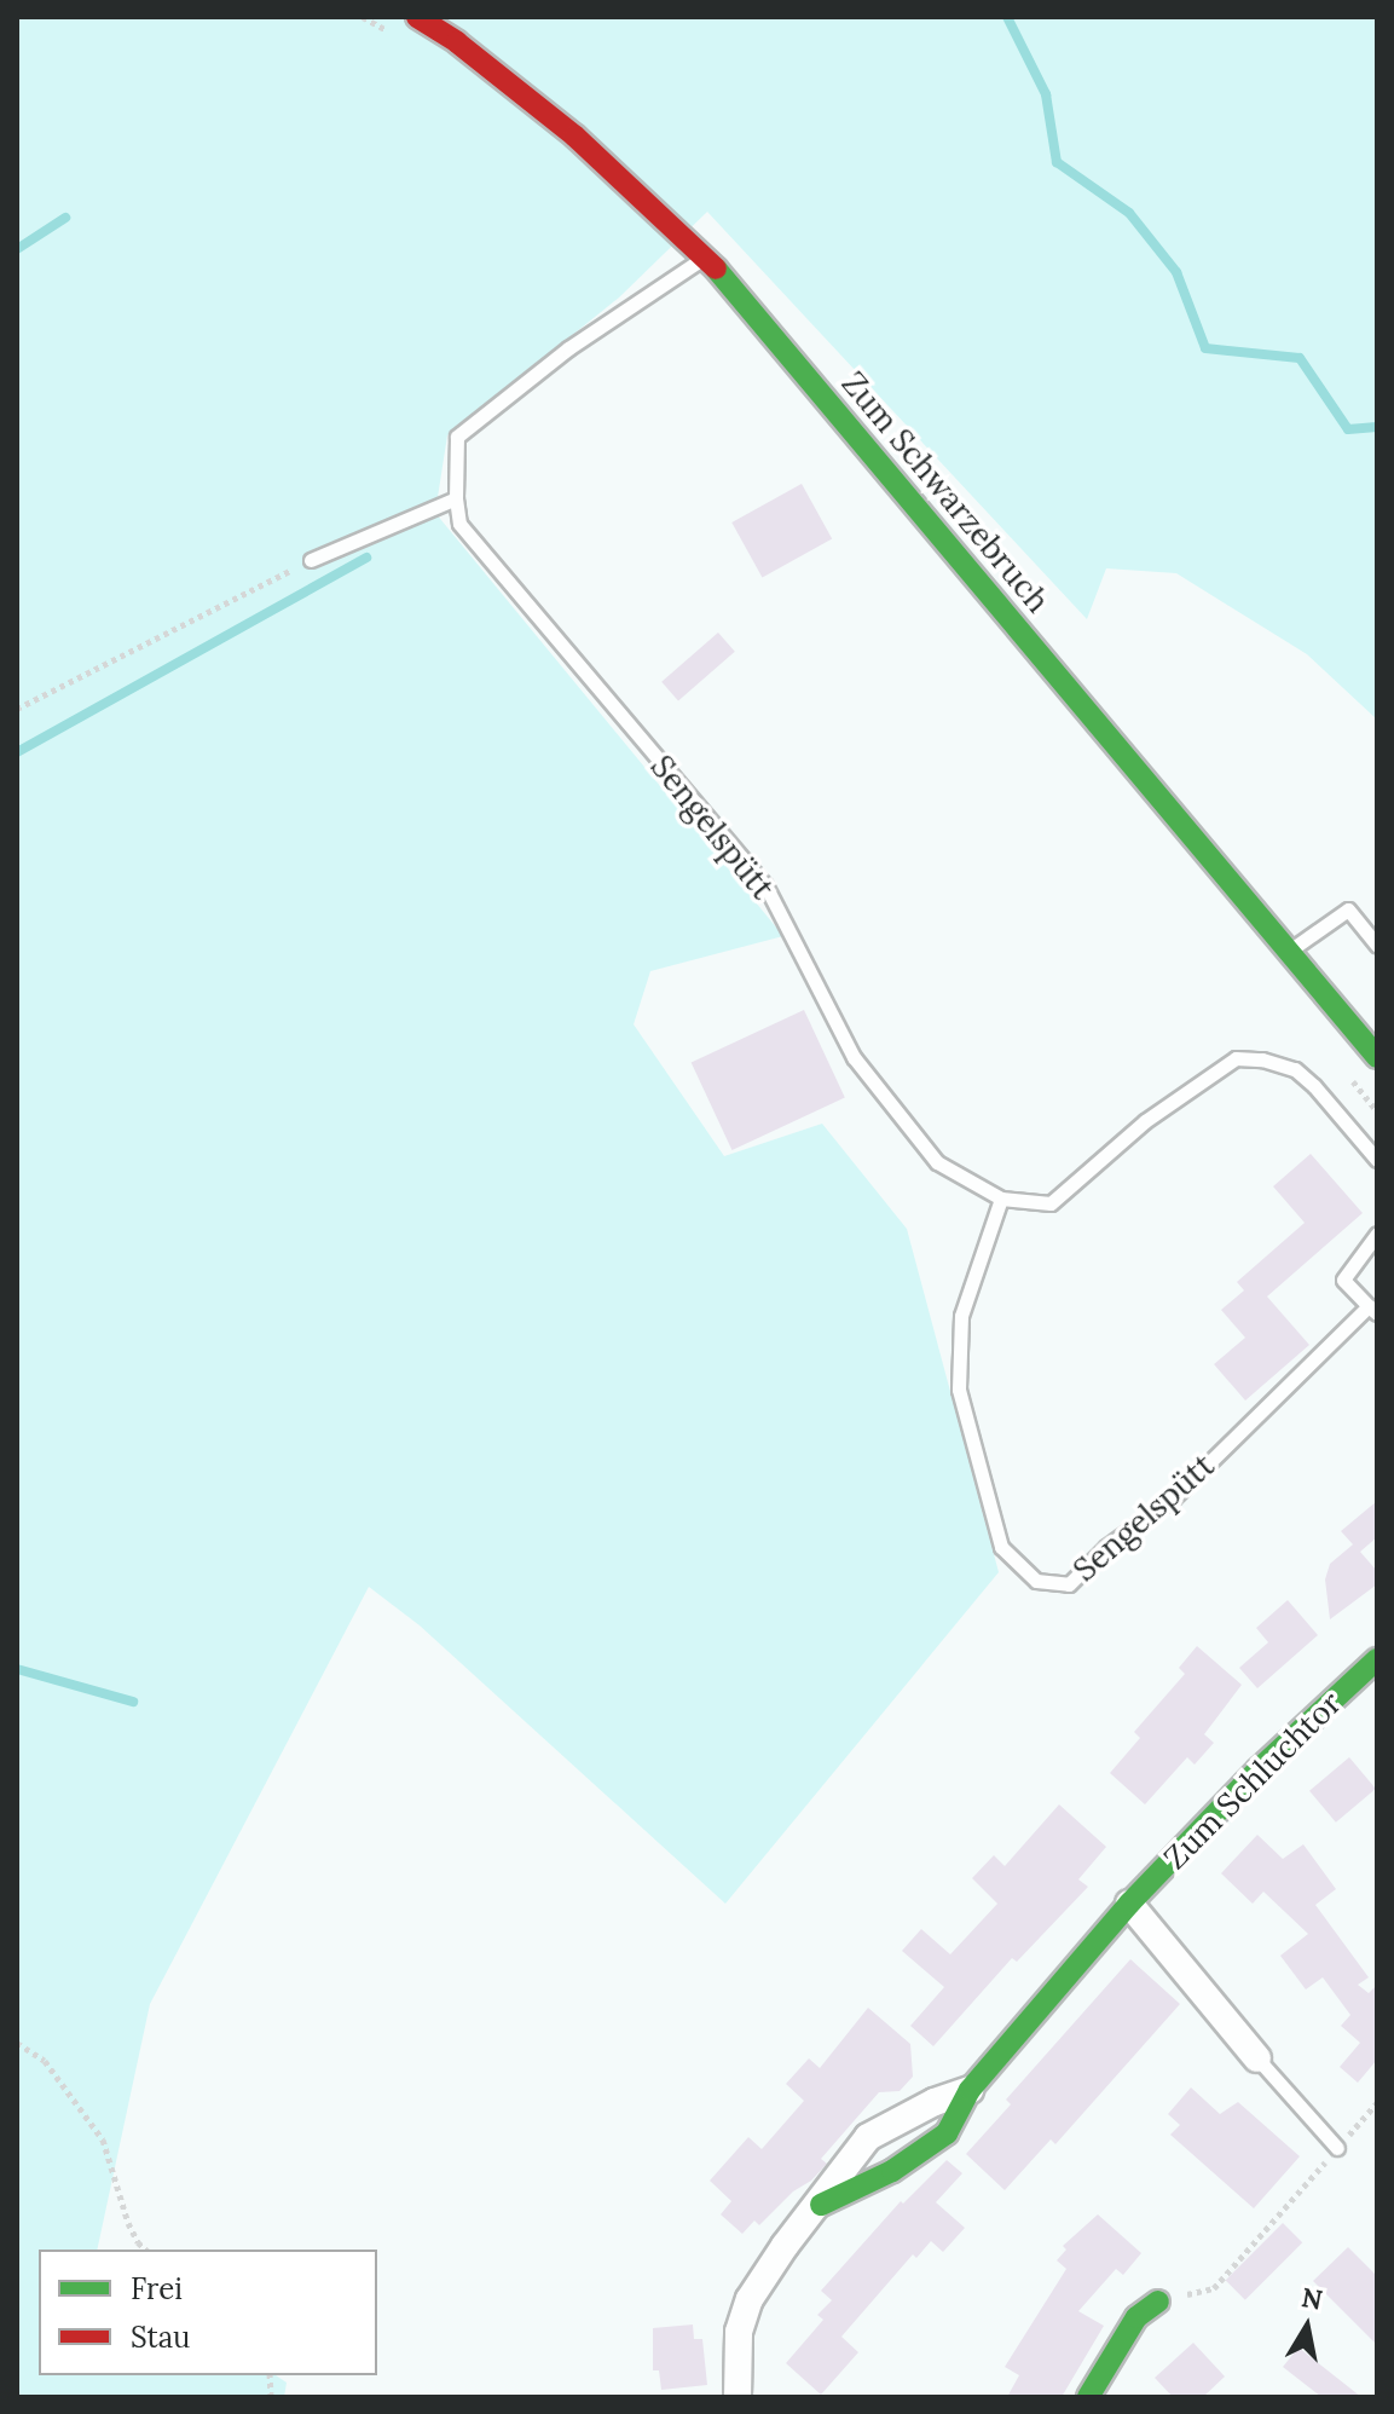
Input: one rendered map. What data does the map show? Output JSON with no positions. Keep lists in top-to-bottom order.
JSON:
{
  "streets": {
    "street": ["Zum Schwarzebruch", "Zum Schluchtor"],
    "lane": ["Sengelspütt"]
  },
  "crossings": [
    ["Zum Schwarzebruch", "Sengelspütt"]
  ],
  "legend": ["Frei", "Stau"],
  "north": "top"
}
